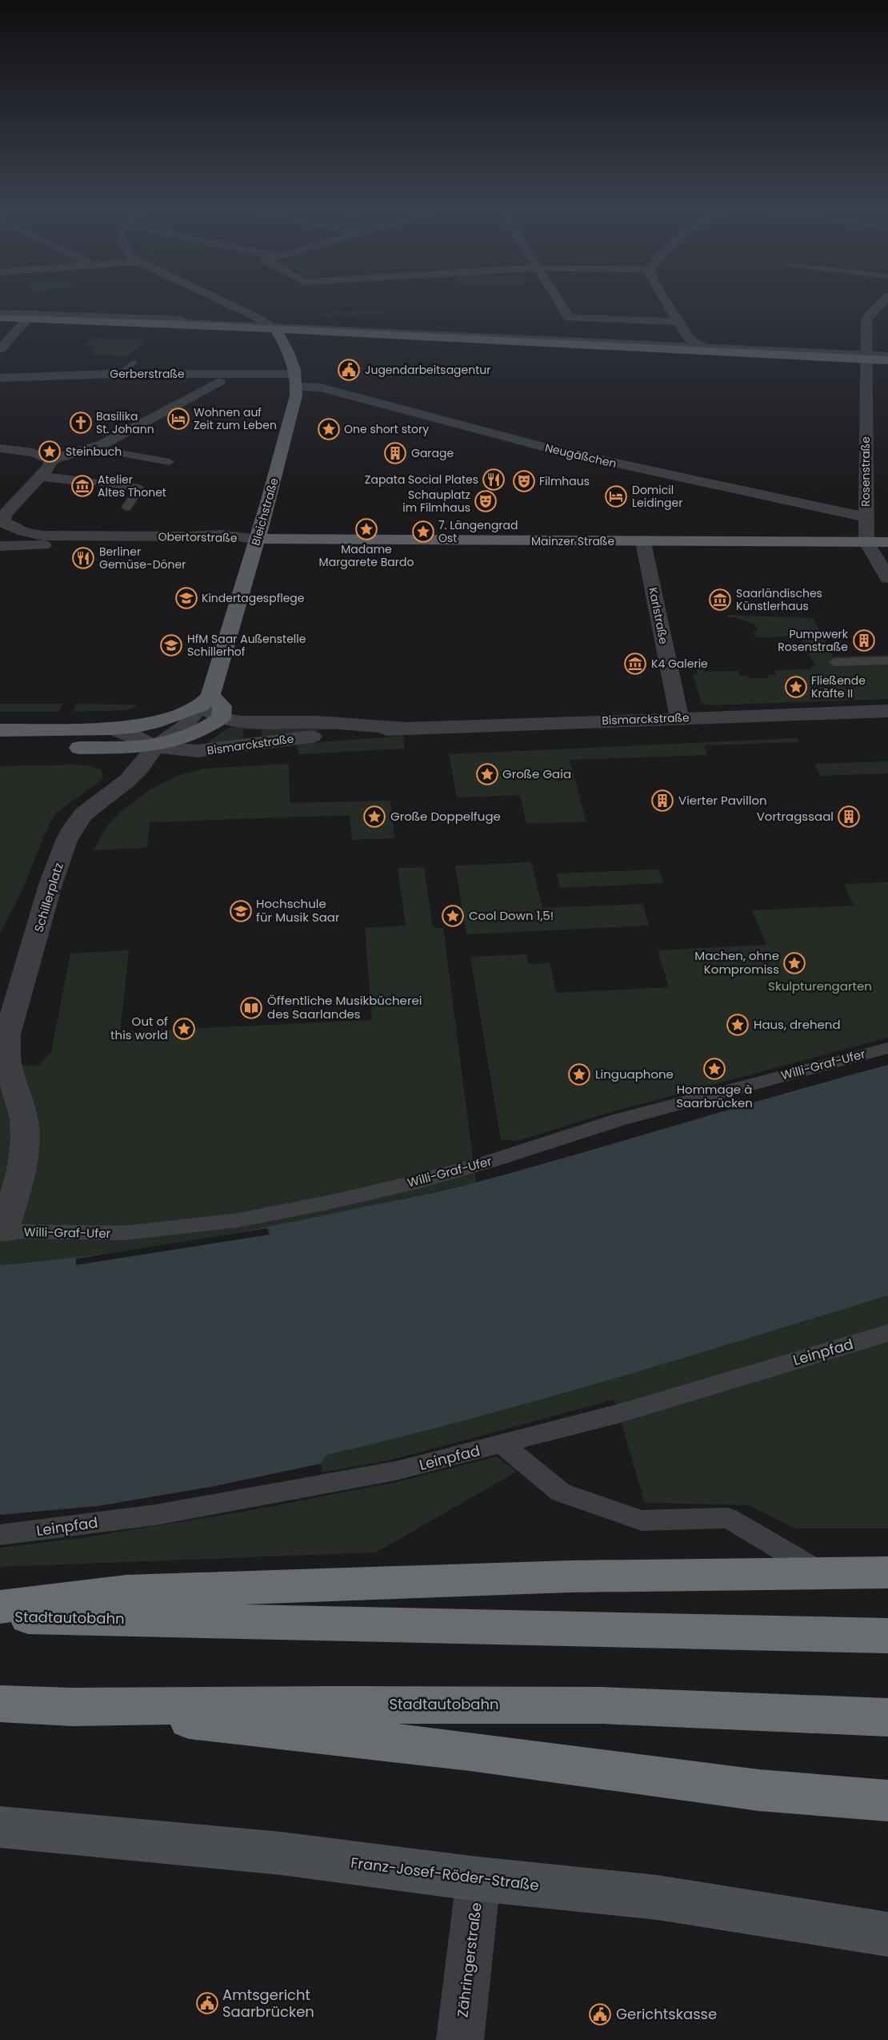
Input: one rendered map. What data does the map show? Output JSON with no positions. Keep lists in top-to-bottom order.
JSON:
{
  "streets": {
    "highway": ["Stadtautobahn"],
    "main road": ["Bleichstraße", "Mainzer Straße"],
    "street": [
      "Gerberstraße",
      "Neugäßchen",
      "Rosenstraße",
      "Obertorstraße",
      "Karlstraße",
      "Bismarckstraße",
      "Schillerplatz",
      "Franz-Josef-Röder-Straße",
      "Zähringerstraße"
    ],
    "lane": ["Willi-Graf-Ufer", "Leinpfad"]
  },
  "crossings": [
    ["Gerberstraße", "Neugäßchen"],
    ["Gerberstraße", "Bleichstraße"],
    ["Neugäßchen", "Rosenstraße"],
    ["Neugäßchen", "Bleichstraße"],
    ["Rosenstraße", "Mainzer Straße"],
    ["Bleichstraße", "Obertorstraße"],
    ["Bleichstraße", "Mainzer Straße"],
    ["Bleichstraße", "Schillerplatz"],
    ["Obertorstraße", "Mainzer Straße"],
    ["Mainzer Straße", "Karlstraße"],
    ["Karlstraße", "Bismarckstraße"],
    ["Bismarckstraße", "Schillerplatz"],
    ["Schillerplatz", "Willi-Graf-Ufer"],
    ["Franz-Josef-Röder-Straße", "Zähringerstraße"]
  ],
  "parks": ["Skulpturengarten"],
  "places": {
    "public building": ["Jugendarbeitsagentur", "Amtsgericht Saarbrücken", "Gerichtskasse"],
    "hotel": ["Wohnen auf Zeit zum Leben", "Domicil Leidinger"],
    "church": ["Basilika St. Johann"],
    "place": [
      "One short story",
      "Steinbuch",
      "Madame Margarete Bardo",
      "7. Längengrad Ost",
      "Fließende Kräfte II",
      "Große Gaia",
      "Große Doppelfuge",
      "Cool Down 1,5!",
      "Machen, ohne Kompromiss",
      "Haus, drehend",
      "Out of this world",
      "Hommage à Saarbrücken",
      "Linguaphone"
    ],
    "building": [
      "Garage",
      "Pumpwerk Rosenstraße",
      "Vierter Pavillon",
      "Vortragssaal"
    ],
    "restaurant": ["Zapata Social Plates", "Berliner Gemüse-Döner"],
    "theatre": ["Filmhaus", "Schauplatz im Filmhaus"],
    "museum": ["Atelier Altes Thonet", "Saarländisches Künstlerhaus", "K4 Galerie"],
    "school or university": ["Kindertagespflege", "HfM Saar Außenstelle Schillerhof", "Hochschule für Musik Saar"],
    "library": ["Öffentliche Musikbücherei des Saarlandes"]
  }
}
